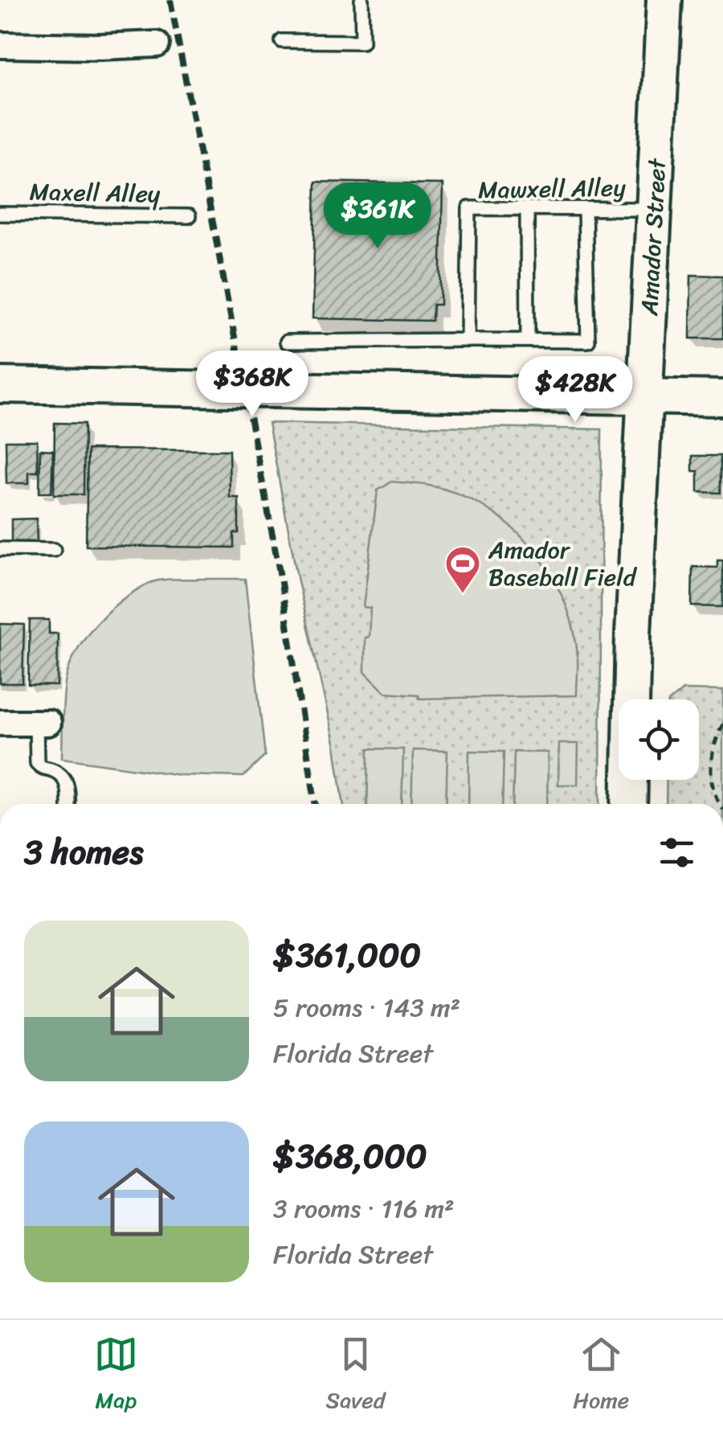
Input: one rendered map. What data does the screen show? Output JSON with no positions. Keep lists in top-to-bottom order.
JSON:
{
  "streets": {
    "street": ["Amador Street"],
    "lane": ["Mawxell Alley", "Maxell Alley"]
  },
  "crossings": [
    ["Mawxell Alley", "Amador Street"]
  ],
  "places": {
    "sports": ["Amador Baseball Field"]
  },
  "page": {
    "price": ["$361K", "$368K", "$428K"],
    "heading": "3 homes",
    "list": [
      {
        "name": "$361,000",
        "note": "5 rooms · 143 m² · Florida Street"
      },
      {
        "name": "$368,000",
        "note": "3 rooms · 116 m² · Florida Street"
      }
    ],
    "tabs": ["Map", "Saved", "Home"]
  }
}
